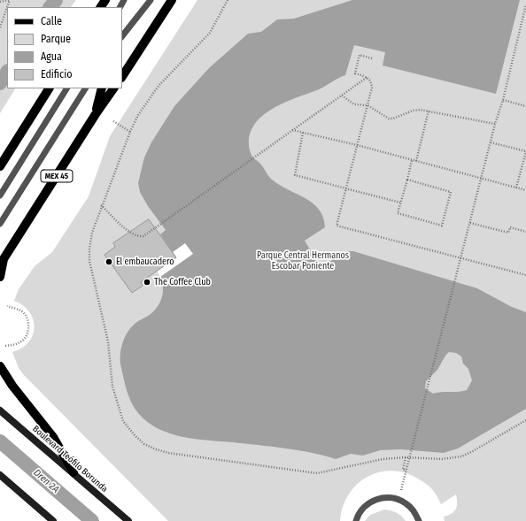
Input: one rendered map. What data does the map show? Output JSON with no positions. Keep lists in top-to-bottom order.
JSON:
{
  "streets": {
    "main road": ["MEX 45", "Boulevard Teófilo Borunda"]
  },
  "water": ["Dren 2A"],
  "parks": ["Parque Central Hermanos Escobar Poniente"],
  "places": ["El embaucadero", "The Coffee Club"],
  "legend": [
    "Calle",
    "Parque",
    "Agua",
    "Edificio"
  ]
}
